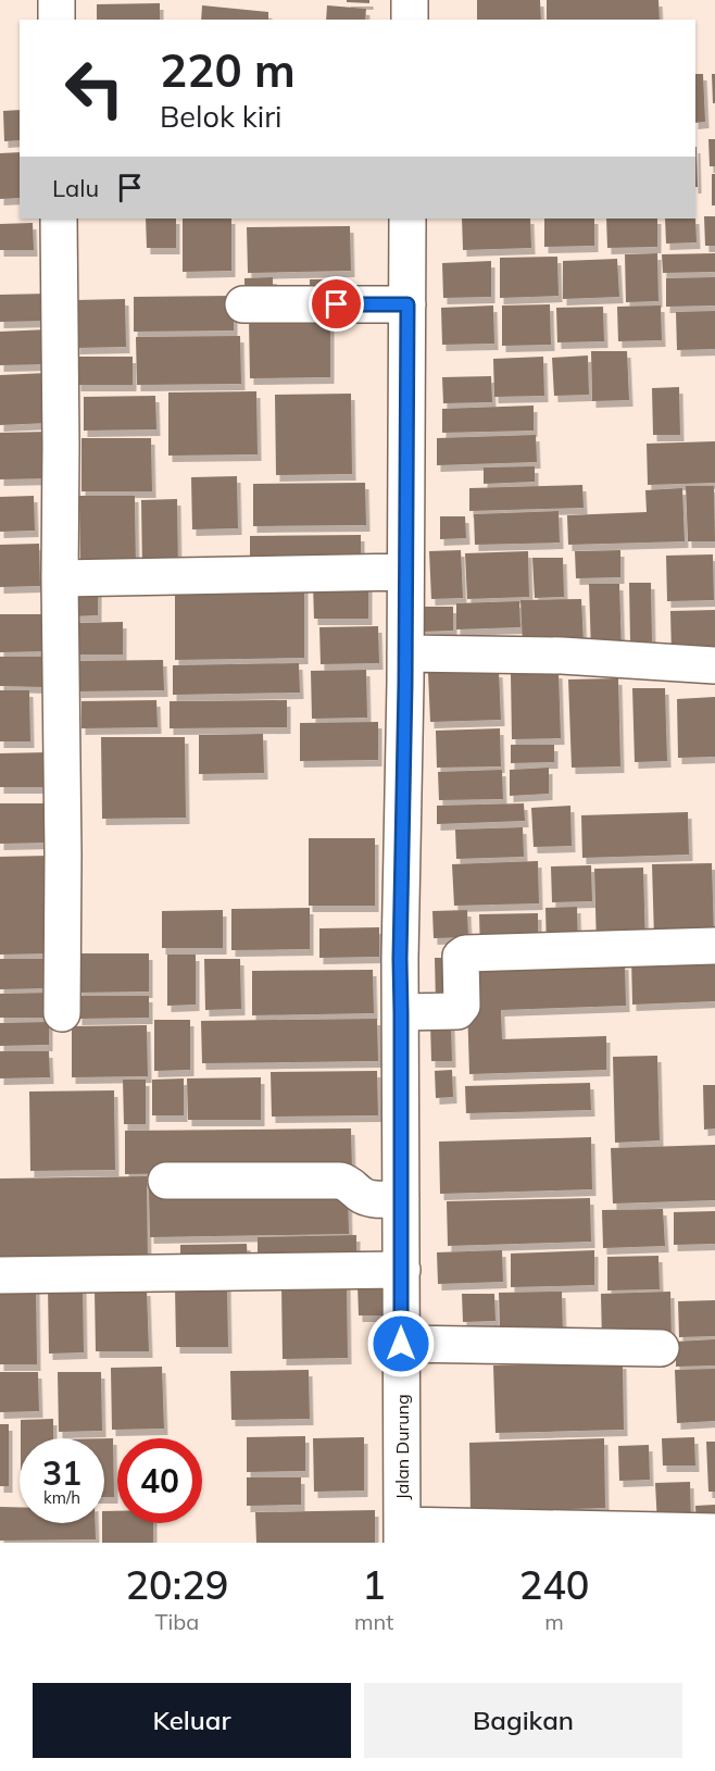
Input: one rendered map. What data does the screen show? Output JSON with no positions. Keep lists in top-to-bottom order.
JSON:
{
  "streets": {
    "street": ["Jalan Durung"]
  },
  "page": {
    "turn": ["220 m", "Belok kiri"],
    "then": "Lalu",
    "speed": "31 km/h",
    "limit": "40",
    "eta": [
      "20:29",
      "Tiba",
      "1",
      "mnt",
      "240",
      "m"
    ],
    "buttons": ["Keluar", "Bagikan"]
  }
}
